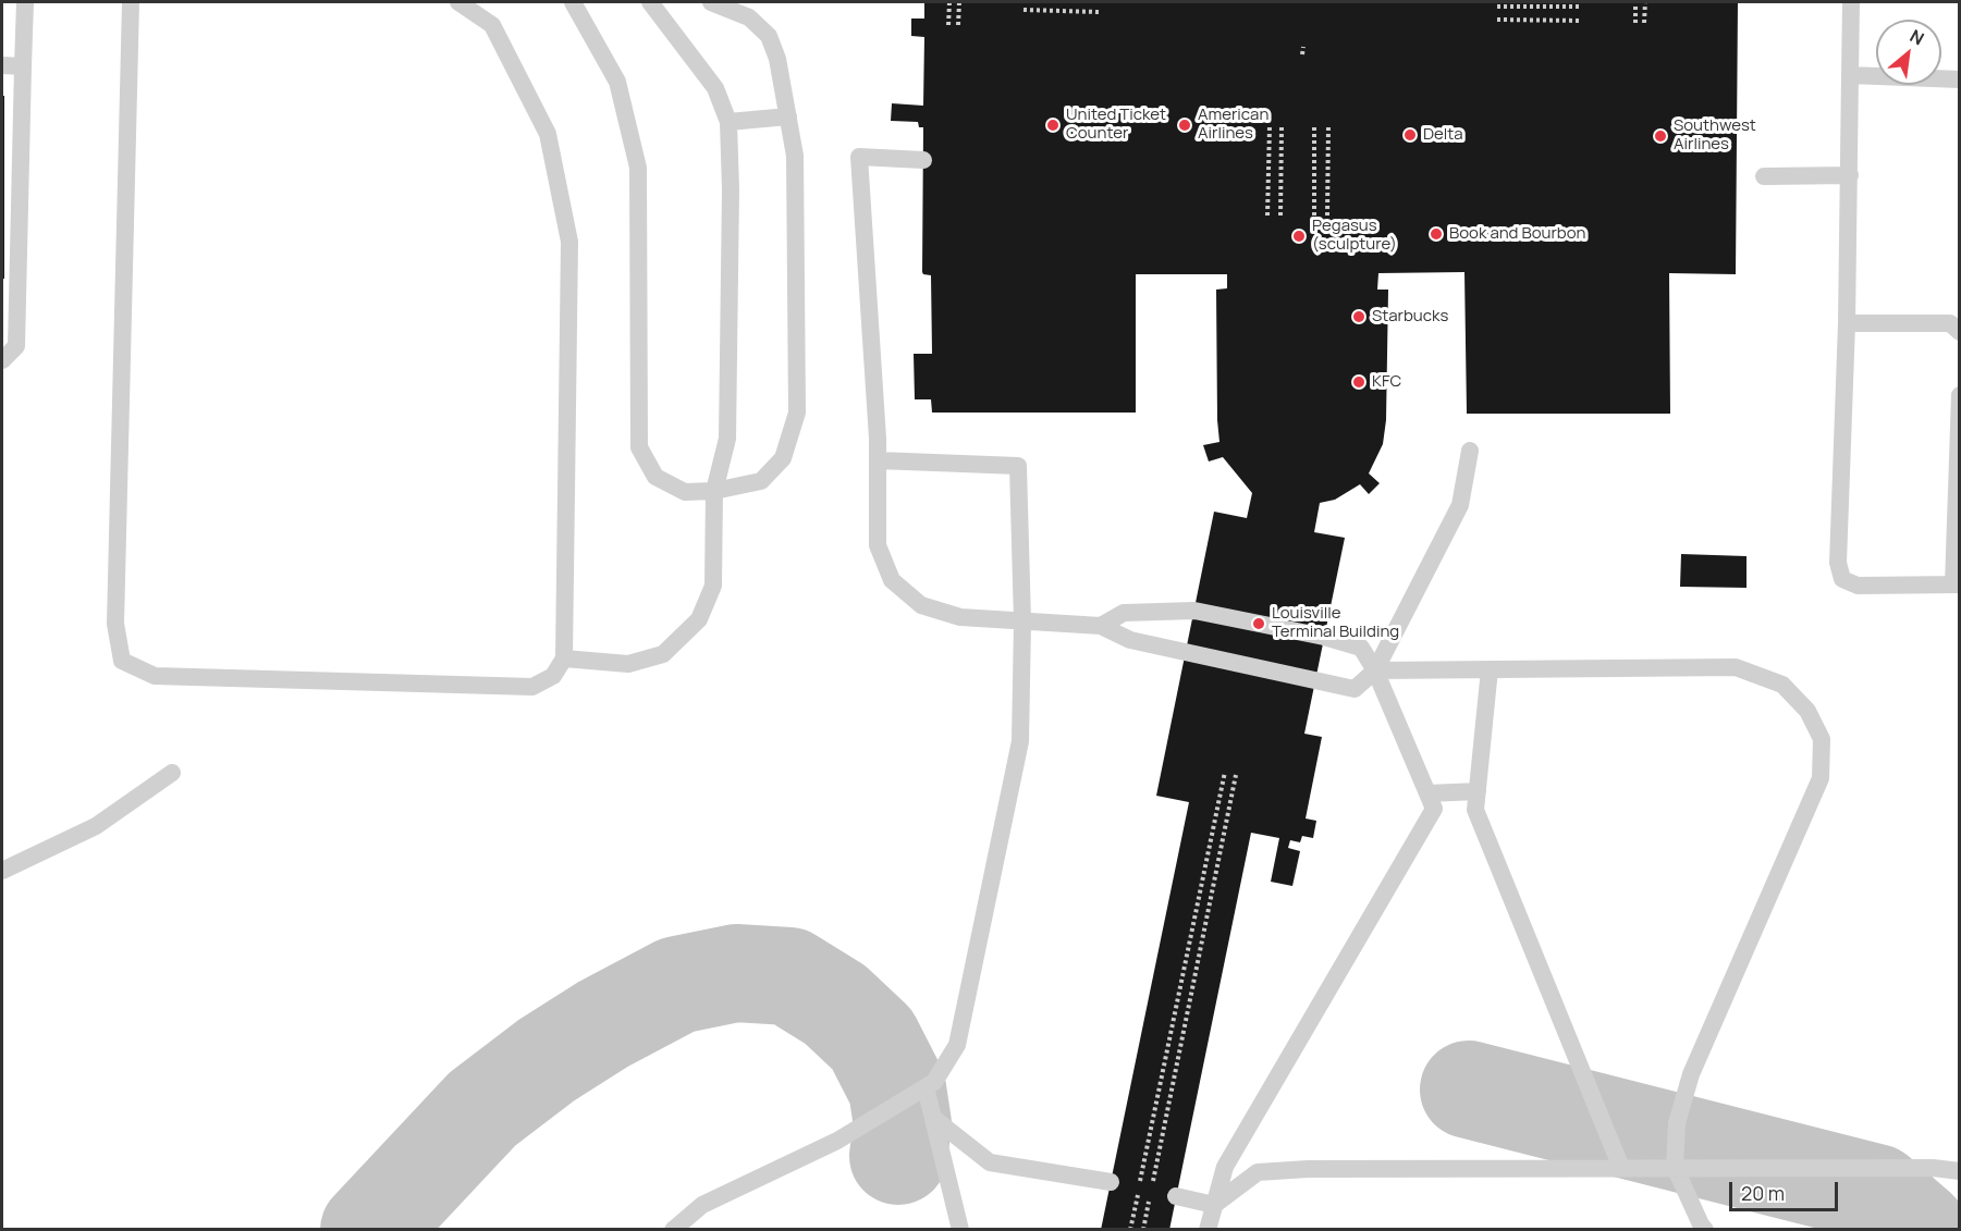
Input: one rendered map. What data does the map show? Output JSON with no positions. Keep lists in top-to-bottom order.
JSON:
{
  "places": [
    "United Ticket Counter",
    "American Airlines",
    "Delta",
    "Southwest Airlines",
    "Book and Bourbon",
    "Pegasus (sculpture)",
    "Starbucks",
    "KFC",
    "Louisville Terminal Building"
  ],
  "scale_bar": "20 m",
  "north": "top right"
}
